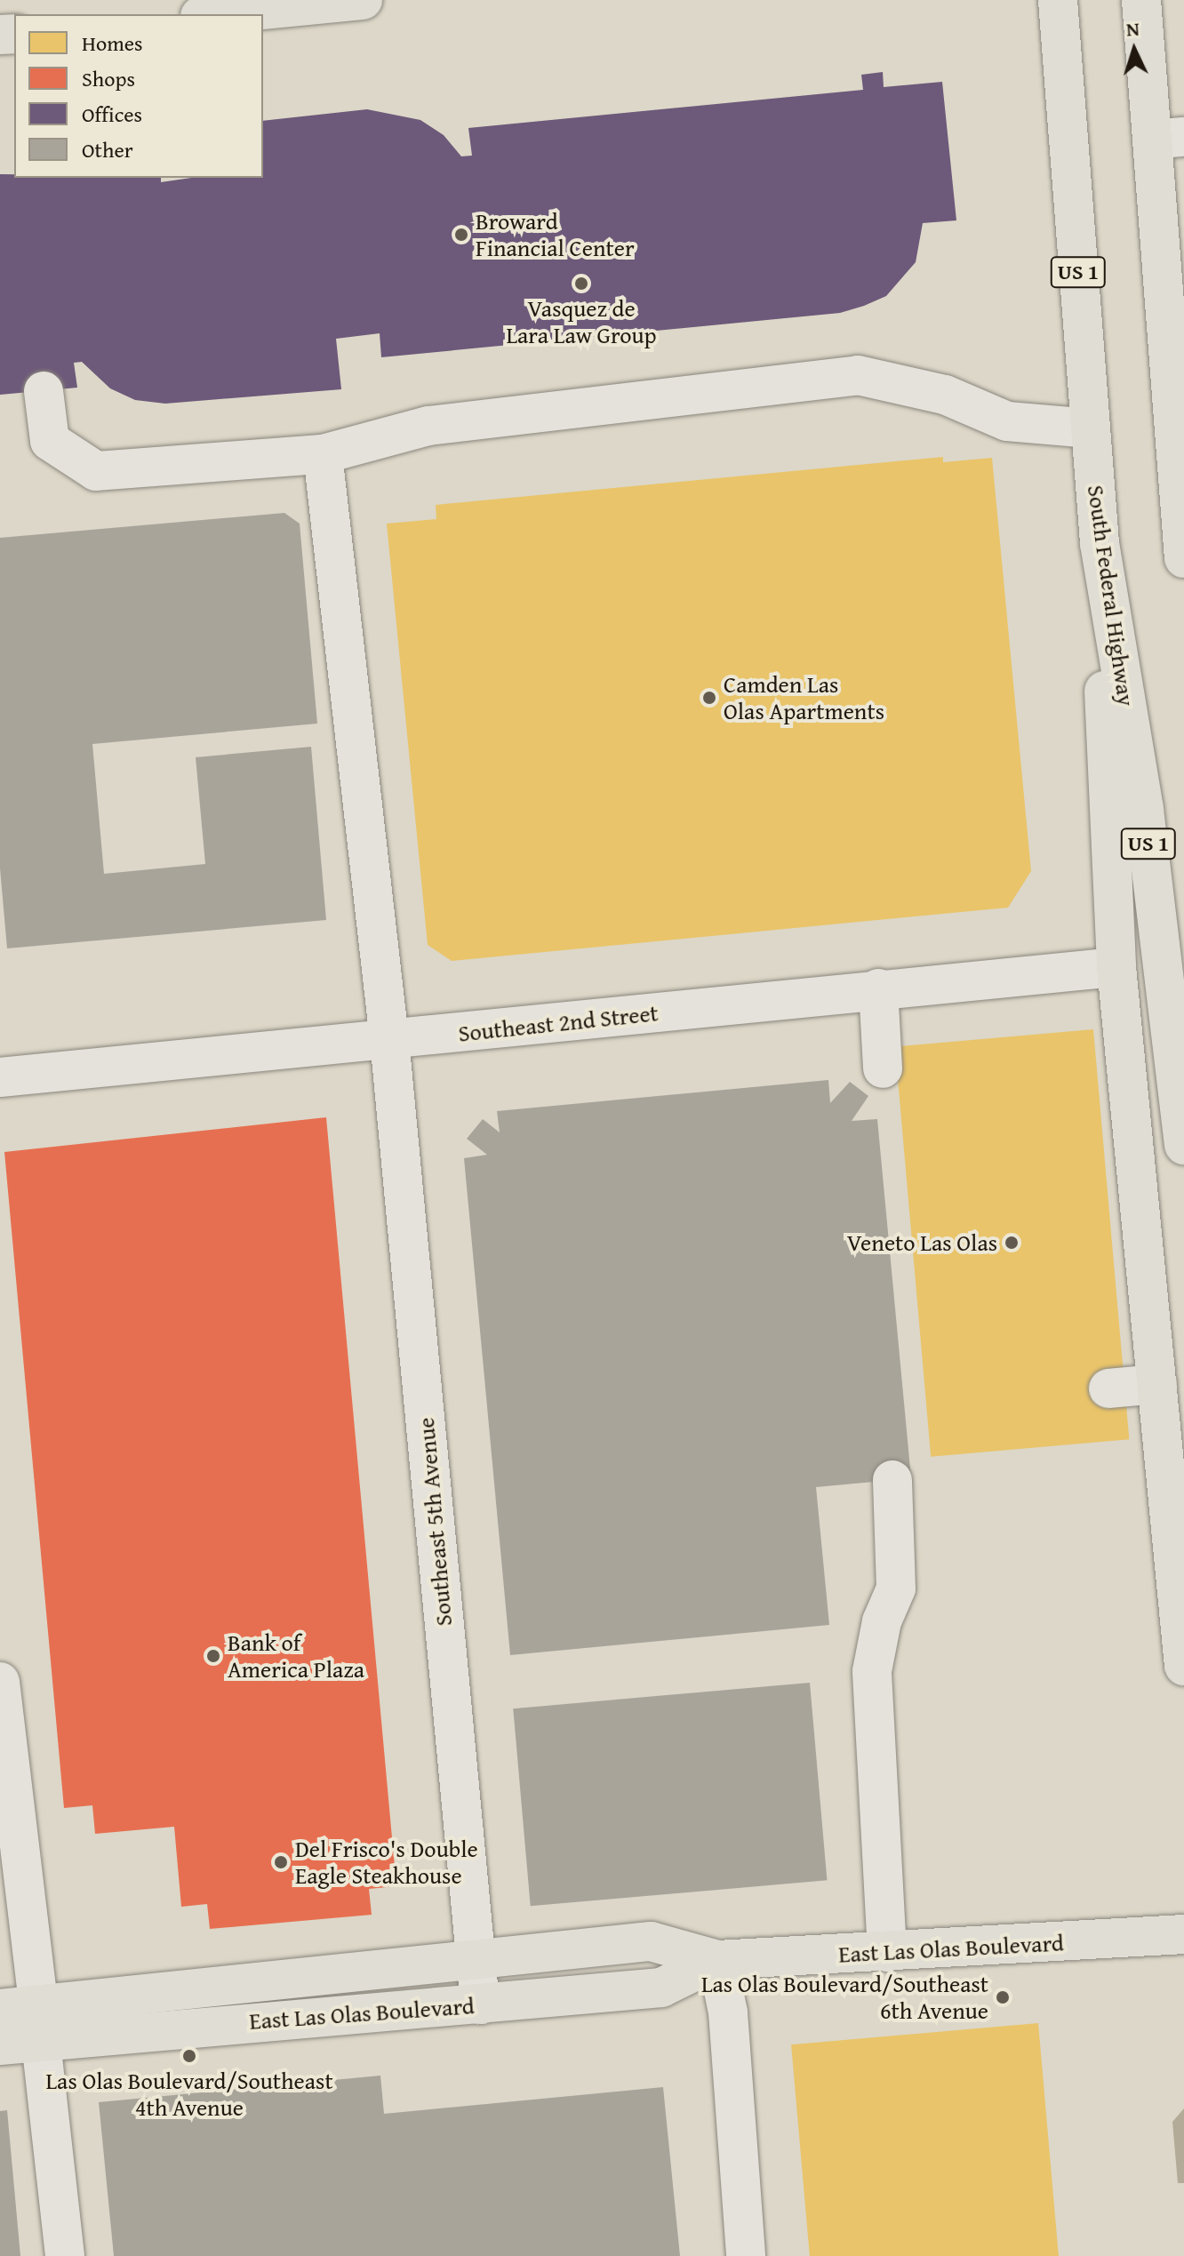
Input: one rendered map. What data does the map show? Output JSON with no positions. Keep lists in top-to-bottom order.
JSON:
{
  "streets": {
    "main road": ["US 1", "South Federal Highway", "East Las Olas Boulevard"],
    "street": ["Southeast 2nd Street", "Southeast 5th Avenue"]
  },
  "crossings": [
    ["Southeast 2nd Street", "Southeast 5th Avenue"],
    ["Southeast 5th Avenue", "East Las Olas Boulevard"]
  ],
  "places": [
    "Broward Financial Center",
    "Vasquez de Lara Law Group",
    "Camden Las Olas Apartments",
    "Veneto Las Olas",
    "Bank of America Plaza",
    "Del Frisco's Double Eagle Steakhouse",
    "Las Olas Boulevard/Southeast 6th Avenue",
    "Las Olas Boulevard/Southeast 4th Avenue"
  ],
  "legend": [
    "Homes",
    "Shops",
    "Offices",
    "Other"
  ],
  "north": "top"
}
